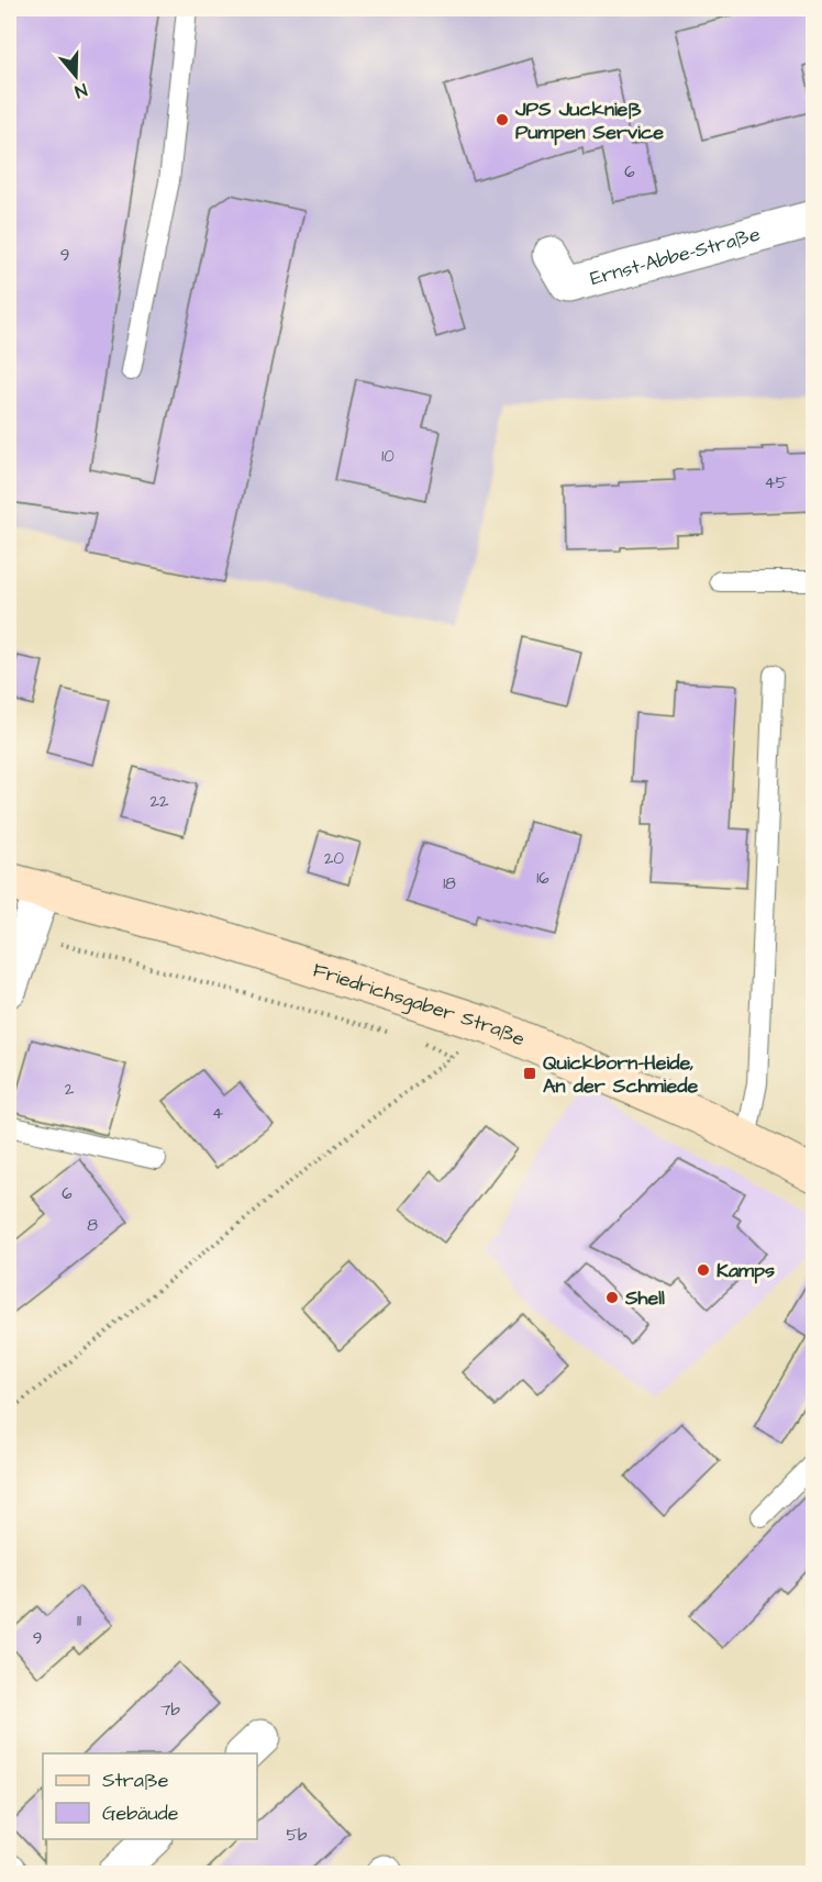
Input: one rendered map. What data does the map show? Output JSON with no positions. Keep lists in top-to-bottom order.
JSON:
{
  "streets": {
    "main road": ["Friedrichsgaber Straße"],
    "street": ["Ernst-Abbe-Straße"]
  },
  "places": {
    "other": ["JPS Jucknieß Pumpen Service", "Kamps", "Shell"],
    "transit": ["Quickborn-Heide, An der Schmiede"]
  },
  "house_numbers": [
    "6",
    "9",
    "10",
    "45",
    "22",
    "20",
    "16",
    "18",
    "2",
    "4",
    "6",
    "8",
    "11",
    "9",
    "7b",
    "5b"
  ],
  "legend": ["Straße", "Gebäude"],
  "north": "bottom"
}
